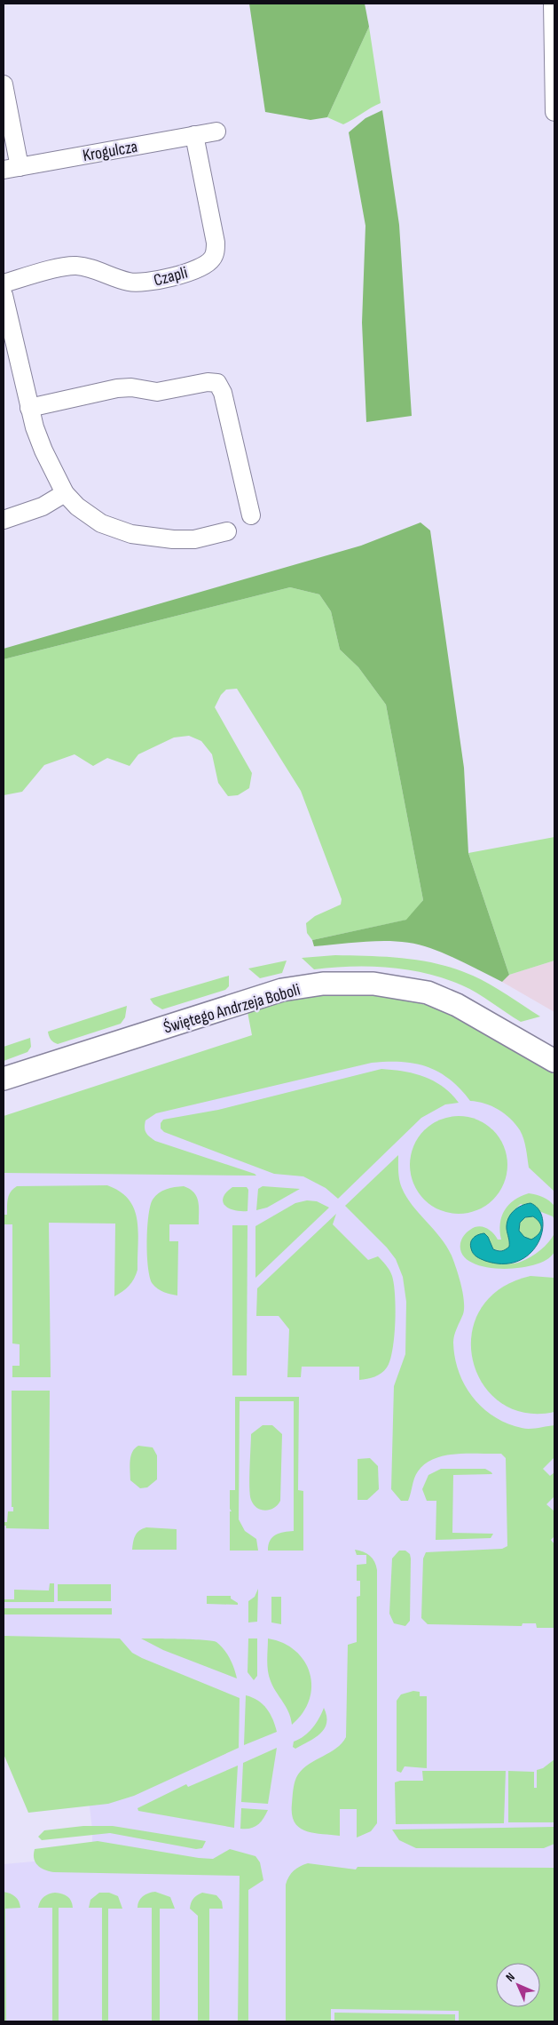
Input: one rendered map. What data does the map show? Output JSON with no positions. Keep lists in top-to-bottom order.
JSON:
{
  "streets": {
    "street": ["Krogulcza", "Czapli", "Świętego Andrzeja Boboli"]
  },
  "crossings": [
    ["Krogulcza", "Czapli"]
  ],
  "north": "top left"
}
